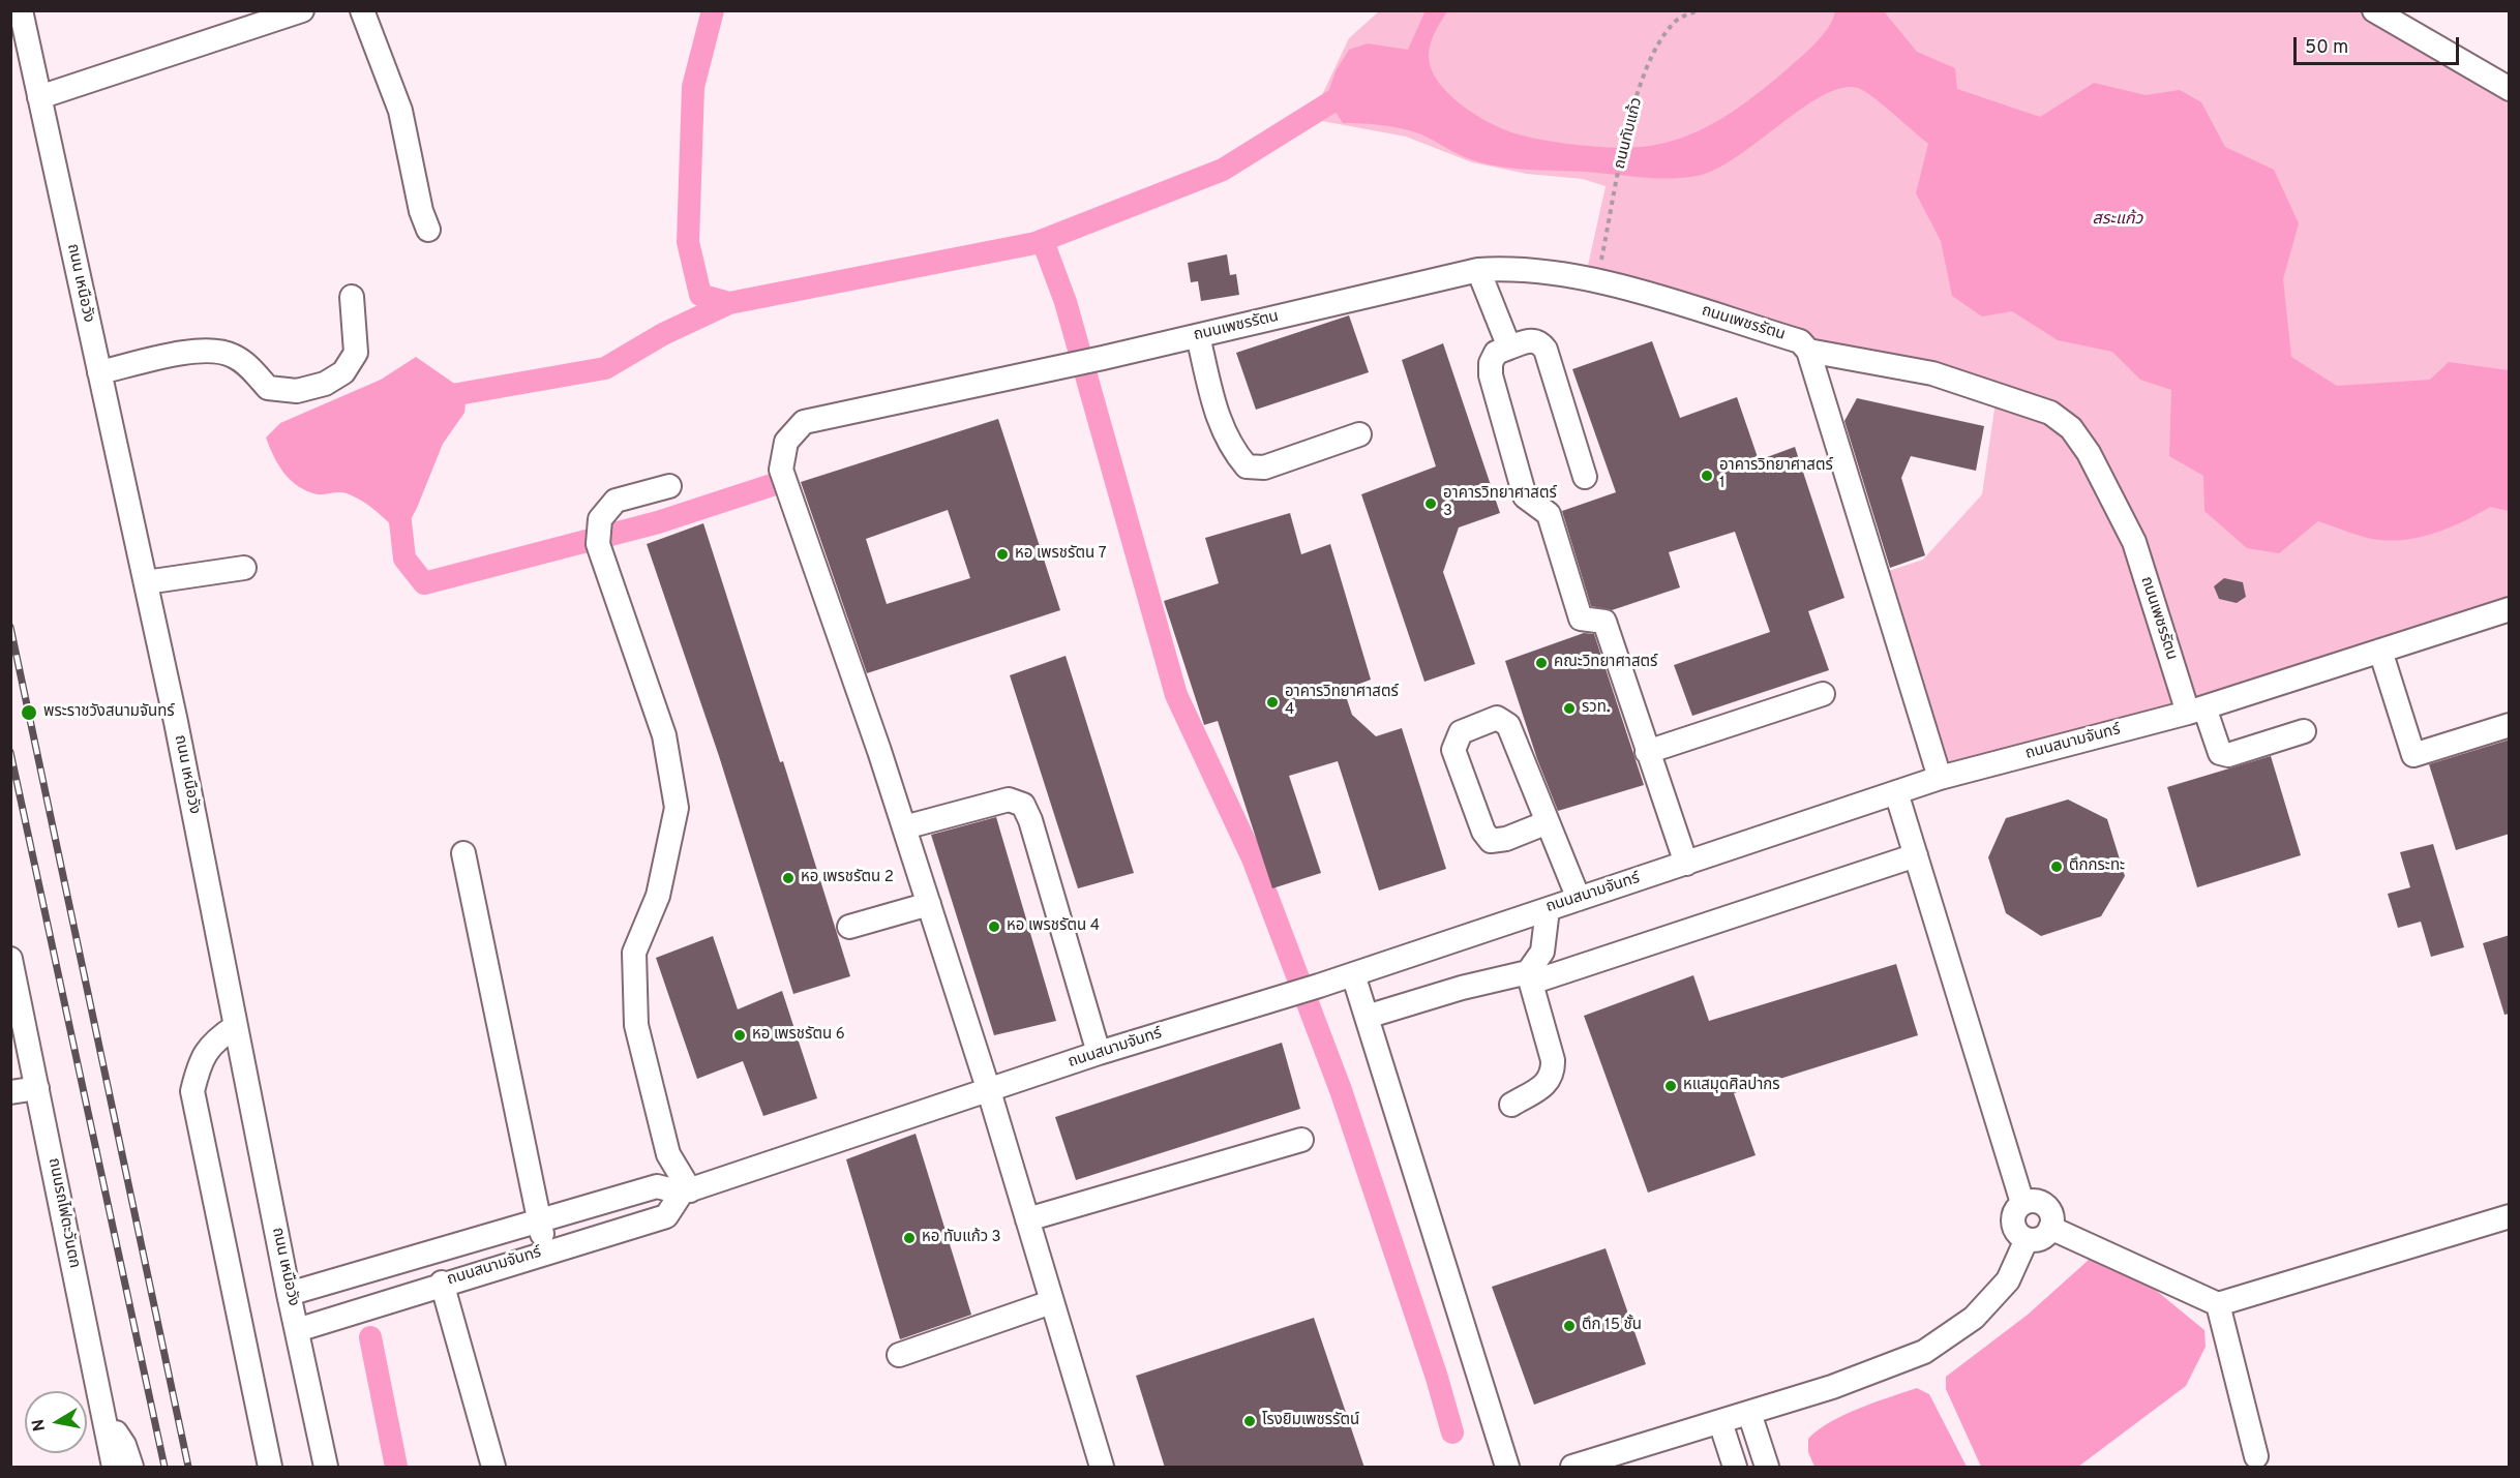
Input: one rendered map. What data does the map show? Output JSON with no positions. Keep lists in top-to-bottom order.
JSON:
{
  "streets": {
    "street": [
      "ถนน เหนือวัง",
      "ถนนเพชรรัตน",
      "ถนนสนามจันทร์",
      "ถนนรถไฟตะวันตก"
    ],
    "path": ["ถนนทับแก้ว"]
  },
  "crossings": [
    ["ถนนทับแก้ว", "ถนนเพชรรัตน"],
    ["ถนน เหนือวัง", "ถนนสนามจันทร์"],
    ["ถนนเพชรรัตน", "ถนนสนามจันทร์"]
  ],
  "water": ["สระแก้ว"],
  "places": [
    "อาคารวิทยาศาสตร์ 1",
    "อาคารวิทยาศาสตร์ 3",
    "หอ เพรชรัตน 7",
    "คณะวิทยาศาสตร์",
    "อาคารวิทยาศาสตร์ 4",
    "รวท.",
    "พระราชวังสนามจันทร์",
    "ตึกกระทะ",
    "หอ เพรชรัตน 2",
    "หอ เพรชรัตน 4",
    "หอ เพรชรัตน 6",
    "หแสมุดศิลปากร",
    "หอ ทับแก้ว 3",
    "ตึก 15 ชั้น",
    "โรงยิมเพชรรัตน์"
  ],
  "scale_bar": "50 m",
  "north": "left"
}
